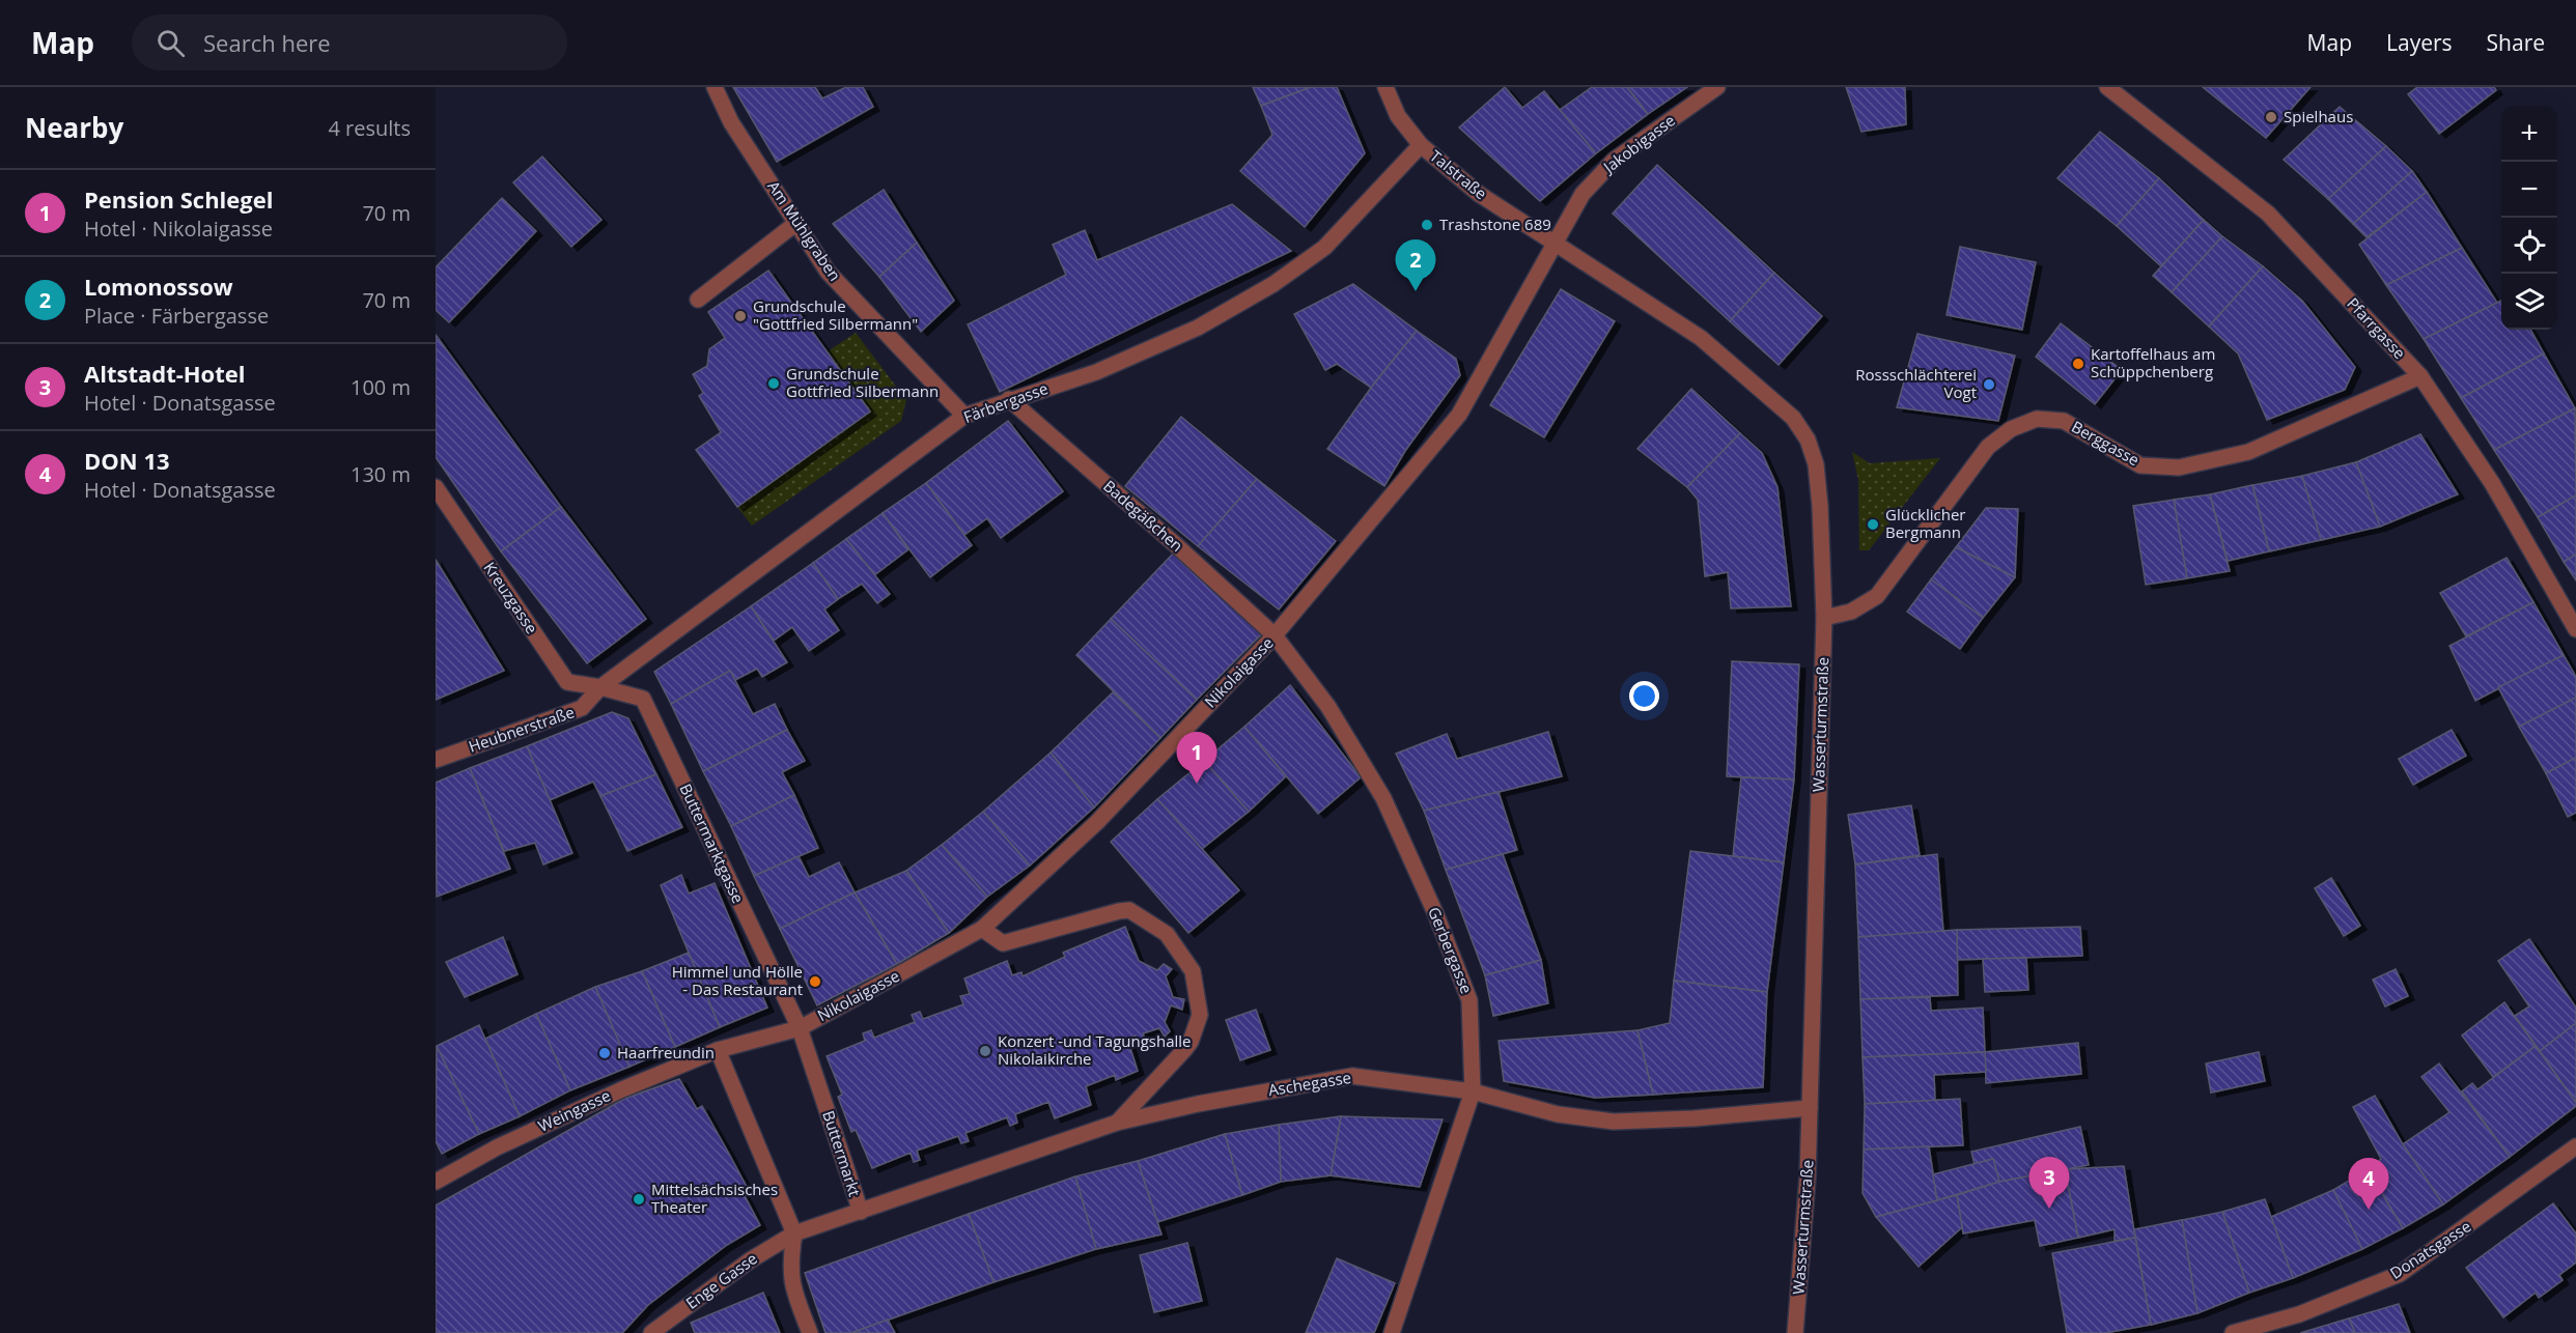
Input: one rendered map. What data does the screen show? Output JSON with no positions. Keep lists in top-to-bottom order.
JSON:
{
  "streets": {
    "street": [
      "Jakobigasse",
      "Talstraße",
      "Am Mühlgraben",
      "Pfarrgasse",
      "Färbergasse",
      "Berggasse",
      "Badegäßchen",
      "Kreuzgasse",
      "Nikolaigasse",
      "Wasserturmstraße",
      "Heubnerstraße",
      "Buttermarktgasse",
      "Gerbergasse",
      "Aschegasse",
      "Weingasse",
      "Buttermarkt",
      "Donatsgasse",
      "Enge Gasse"
    ]
  },
  "crossings": [
    ["Jakobigasse", "Talstraße"],
    ["Jakobigasse", "Nikolaigasse"],
    ["Jakobigasse", "Wasserturmstraße"],
    ["Talstraße", "Färbergasse"],
    ["Talstraße", "Nikolaigasse"],
    ["Talstraße", "Wasserturmstraße"],
    ["Am Mühlgraben", "Färbergasse"],
    ["Pfarrgasse", "Berggasse"],
    ["Färbergasse", "Badegäßchen"],
    ["Färbergasse", "Kreuzgasse"],
    ["Färbergasse", "Heubnerstraße"],
    ["Färbergasse", "Buttermarktgasse"],
    ["Berggasse", "Wasserturmstraße"],
    ["Badegäßchen", "Nikolaigasse"],
    ["Badegäßchen", "Gerbergasse"],
    ["Kreuzgasse", "Heubnerstraße"],
    ["Kreuzgasse", "Buttermarktgasse"],
    ["Nikolaigasse", "Wasserturmstraße"],
    ["Nikolaigasse", "Buttermarktgasse"],
    ["Nikolaigasse", "Gerbergasse"],
    ["Nikolaigasse", "Buttermarkt"],
    ["Wasserturmstraße", "Aschegasse"],
    ["Heubnerstraße", "Buttermarktgasse"],
    ["Buttermarktgasse", "Buttermarkt"],
    ["Gerbergasse", "Aschegasse"],
    ["Aschegasse", "Buttermarkt"],
    ["Buttermarkt", "Enge Gasse"]
  ],
  "places": [
    "Spielhaus",
    "Trashstone 689",
    "Grundschule \"Gottfried Silbermann\"",
    "Kartoffelhaus am Schüppchenberg",
    "Grundschule Gottfried Silbermann",
    "Rossschlächterei Vogt",
    "Glücklicher Bergmann",
    "Himmel und Hölle - Das Restaurant",
    "Konzert -und Tagungshalle Nikolaikirche",
    "Haarfreundin",
    "Mittelsächsisches Theater"
  ],
  "page": {
    "header": "Map",
    "search": "Search here",
    "nav": ["Map", "Layers", "Share"],
    "heading": ["Nearby", "4 results"],
    "map_buttons": ["+", "−"],
    "list": [
      {
        "mark": "1",
        "name": "Pension Schlegel",
        "note": "Hotel · Nikolaigasse",
        "value": "70 m"
      },
      {
        "mark": "2",
        "name": "Lomonossow",
        "note": "Place · Färbergasse",
        "value": "70 m"
      },
      {
        "mark": "3",
        "name": "Altstadt-Hotel",
        "note": "Hotel · Donatsgasse",
        "value": "100 m"
      },
      {
        "mark": "4",
        "name": "DON 13",
        "note": "Hotel · Donatsgasse",
        "value": "130 m"
      }
    ],
    "pins": [
      "2",
      "1",
      "3",
      "4"
    ]
  }
}
